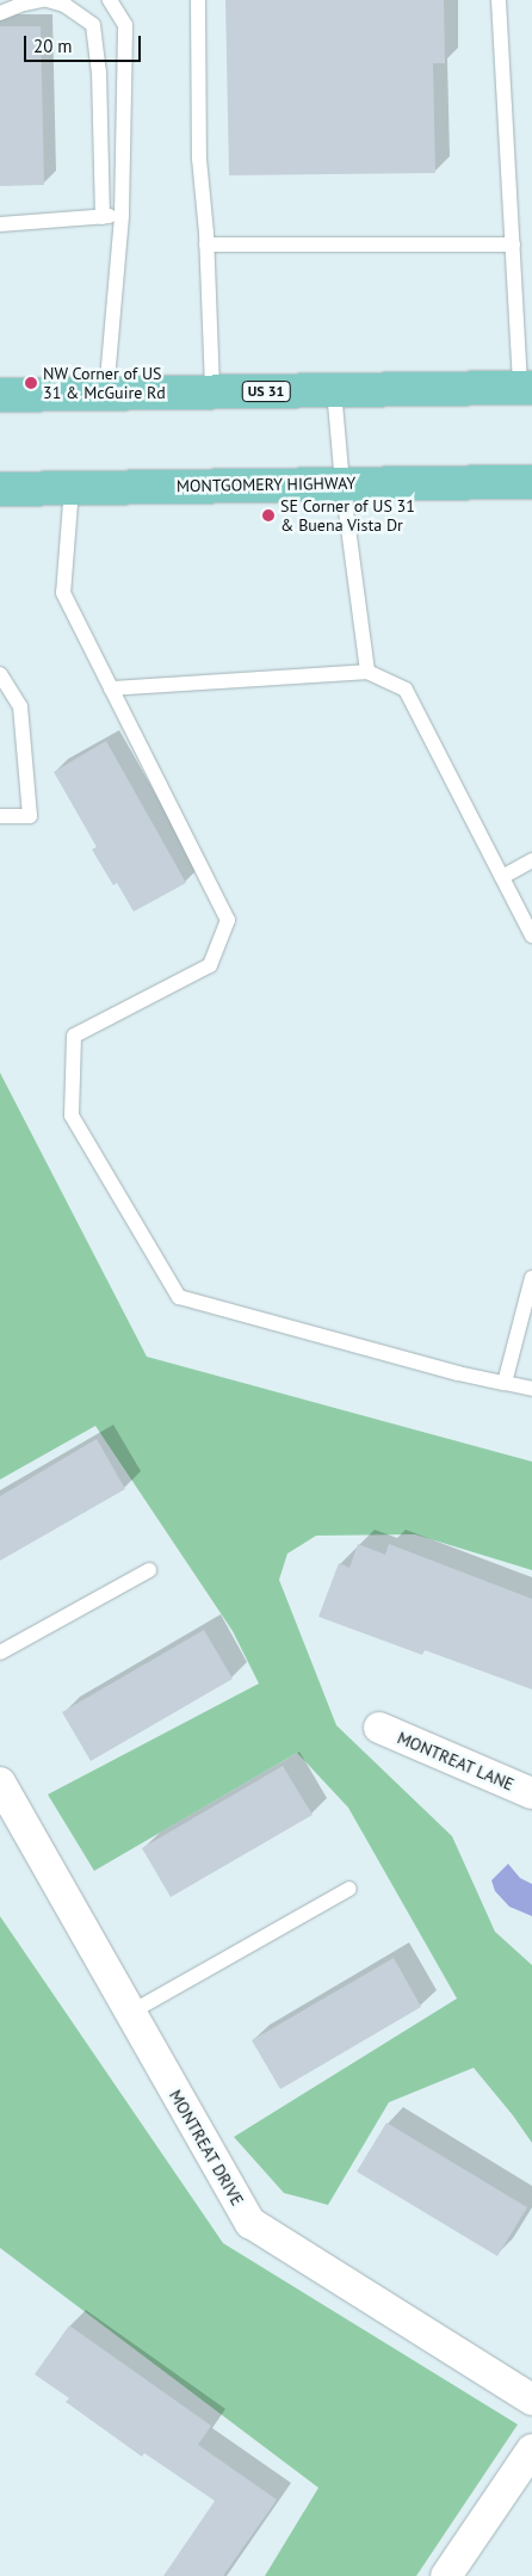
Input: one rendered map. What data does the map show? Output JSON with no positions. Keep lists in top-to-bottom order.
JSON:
{
  "streets": {
    "main road": ["US 31", "MONTGOMERY HIGHWAY"],
    "street": ["MONTREAT LANE", "MONTREAT DRIVE"]
  },
  "places": ["NW Corner of US 31 & McGuire Rd", "SE Corner of US 31 & Buena Vista Dr"],
  "scale_bar": "20 m"
}
